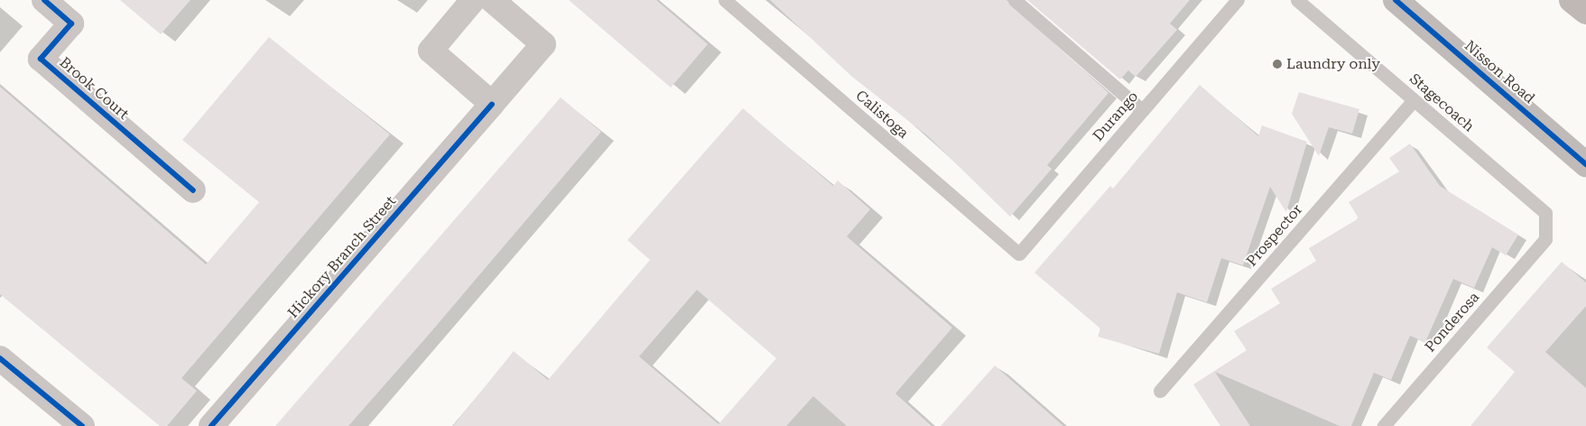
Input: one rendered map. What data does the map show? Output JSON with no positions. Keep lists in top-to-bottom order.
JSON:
{
  "streets": {
    "street": ["Nisson Road", "Brook Court", "Hickory Branch Street"],
    "lane": [
      "Stagecoach",
      "Calistoga",
      "Durango",
      "Prospector",
      "Ponderosa"
    ]
  },
  "crossings": [
    ["Stagecoach", "Prospector"],
    ["Stagecoach", "Ponderosa"],
    ["Calistoga", "Durango"]
  ],
  "places": ["Laundry only"]
}
